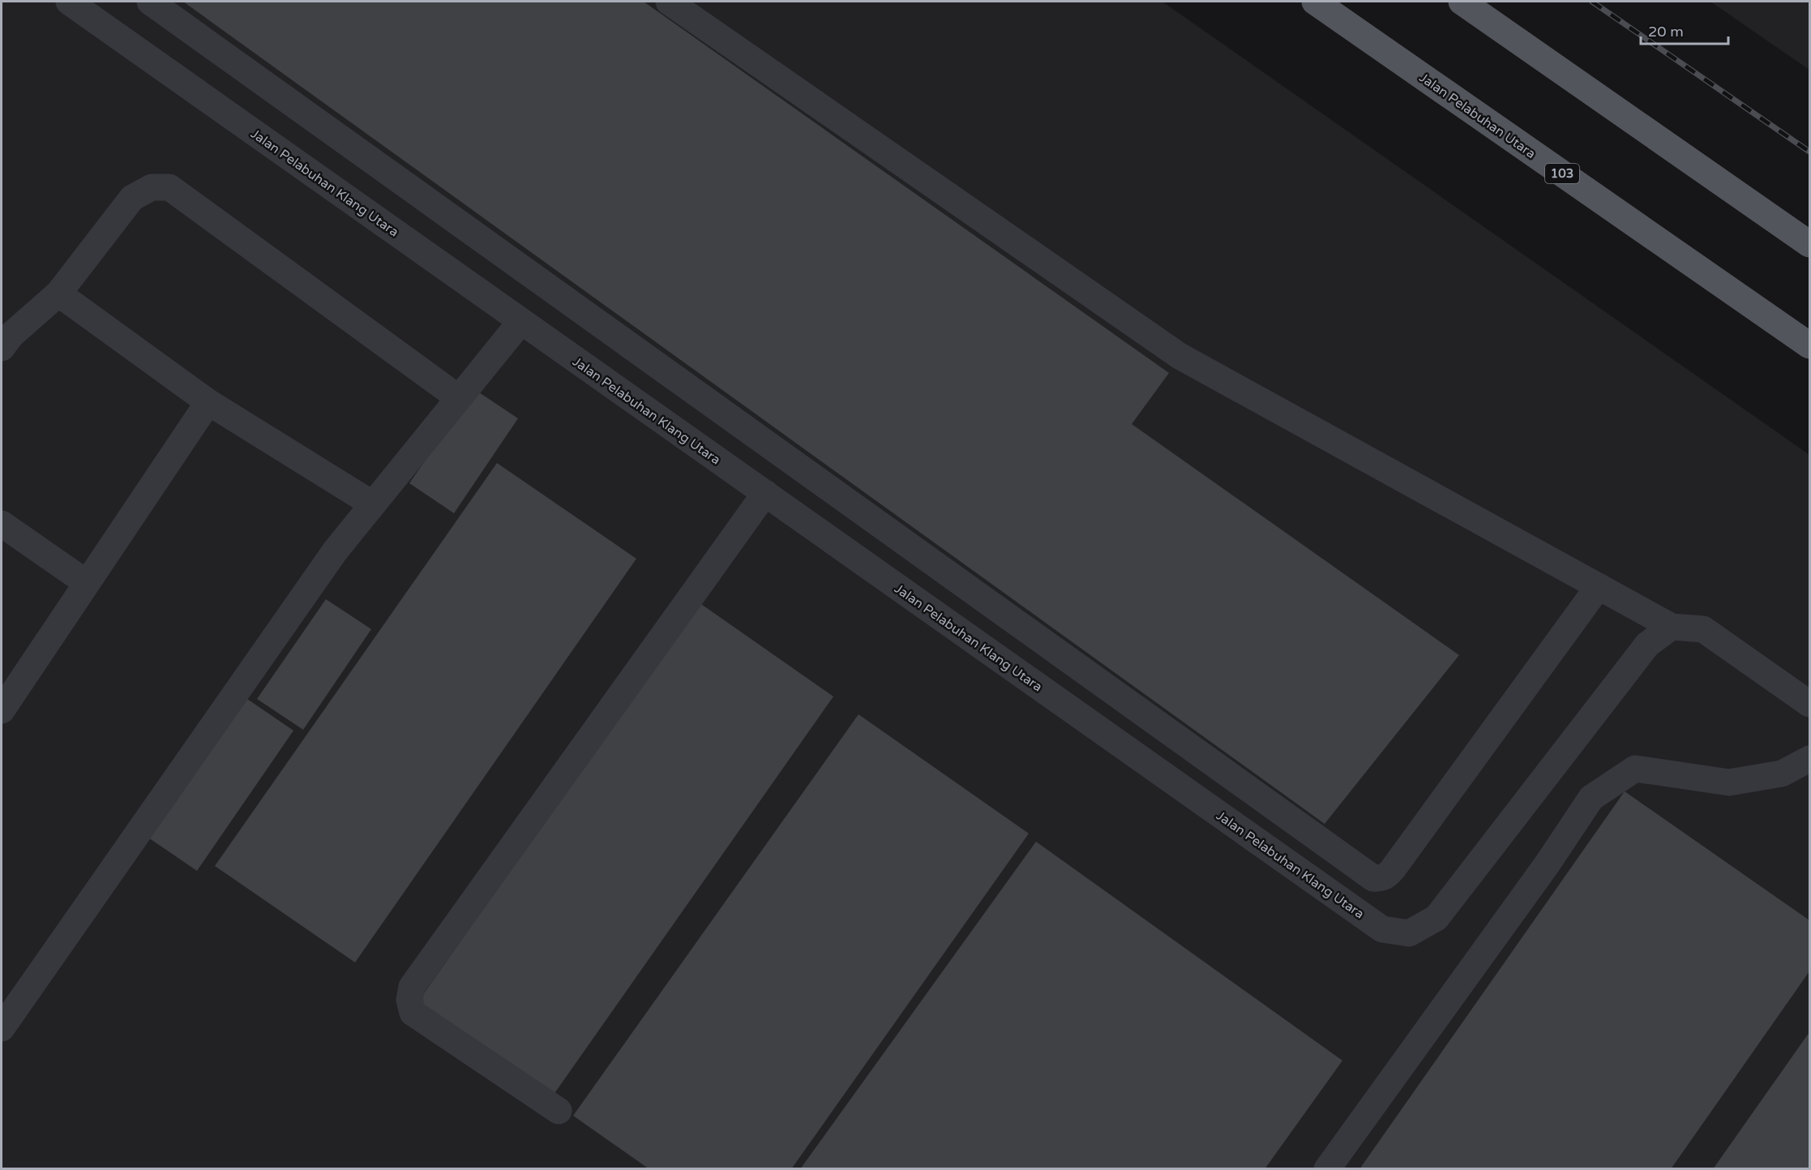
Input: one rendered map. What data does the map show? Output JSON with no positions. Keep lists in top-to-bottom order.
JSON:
{
  "streets": {
    "main road": ["Jalan Pelabuhan Utara", "103"],
    "street": ["Jalan Pelabuhan Klang Utara"]
  },
  "scale_bar": "20 m"
}
